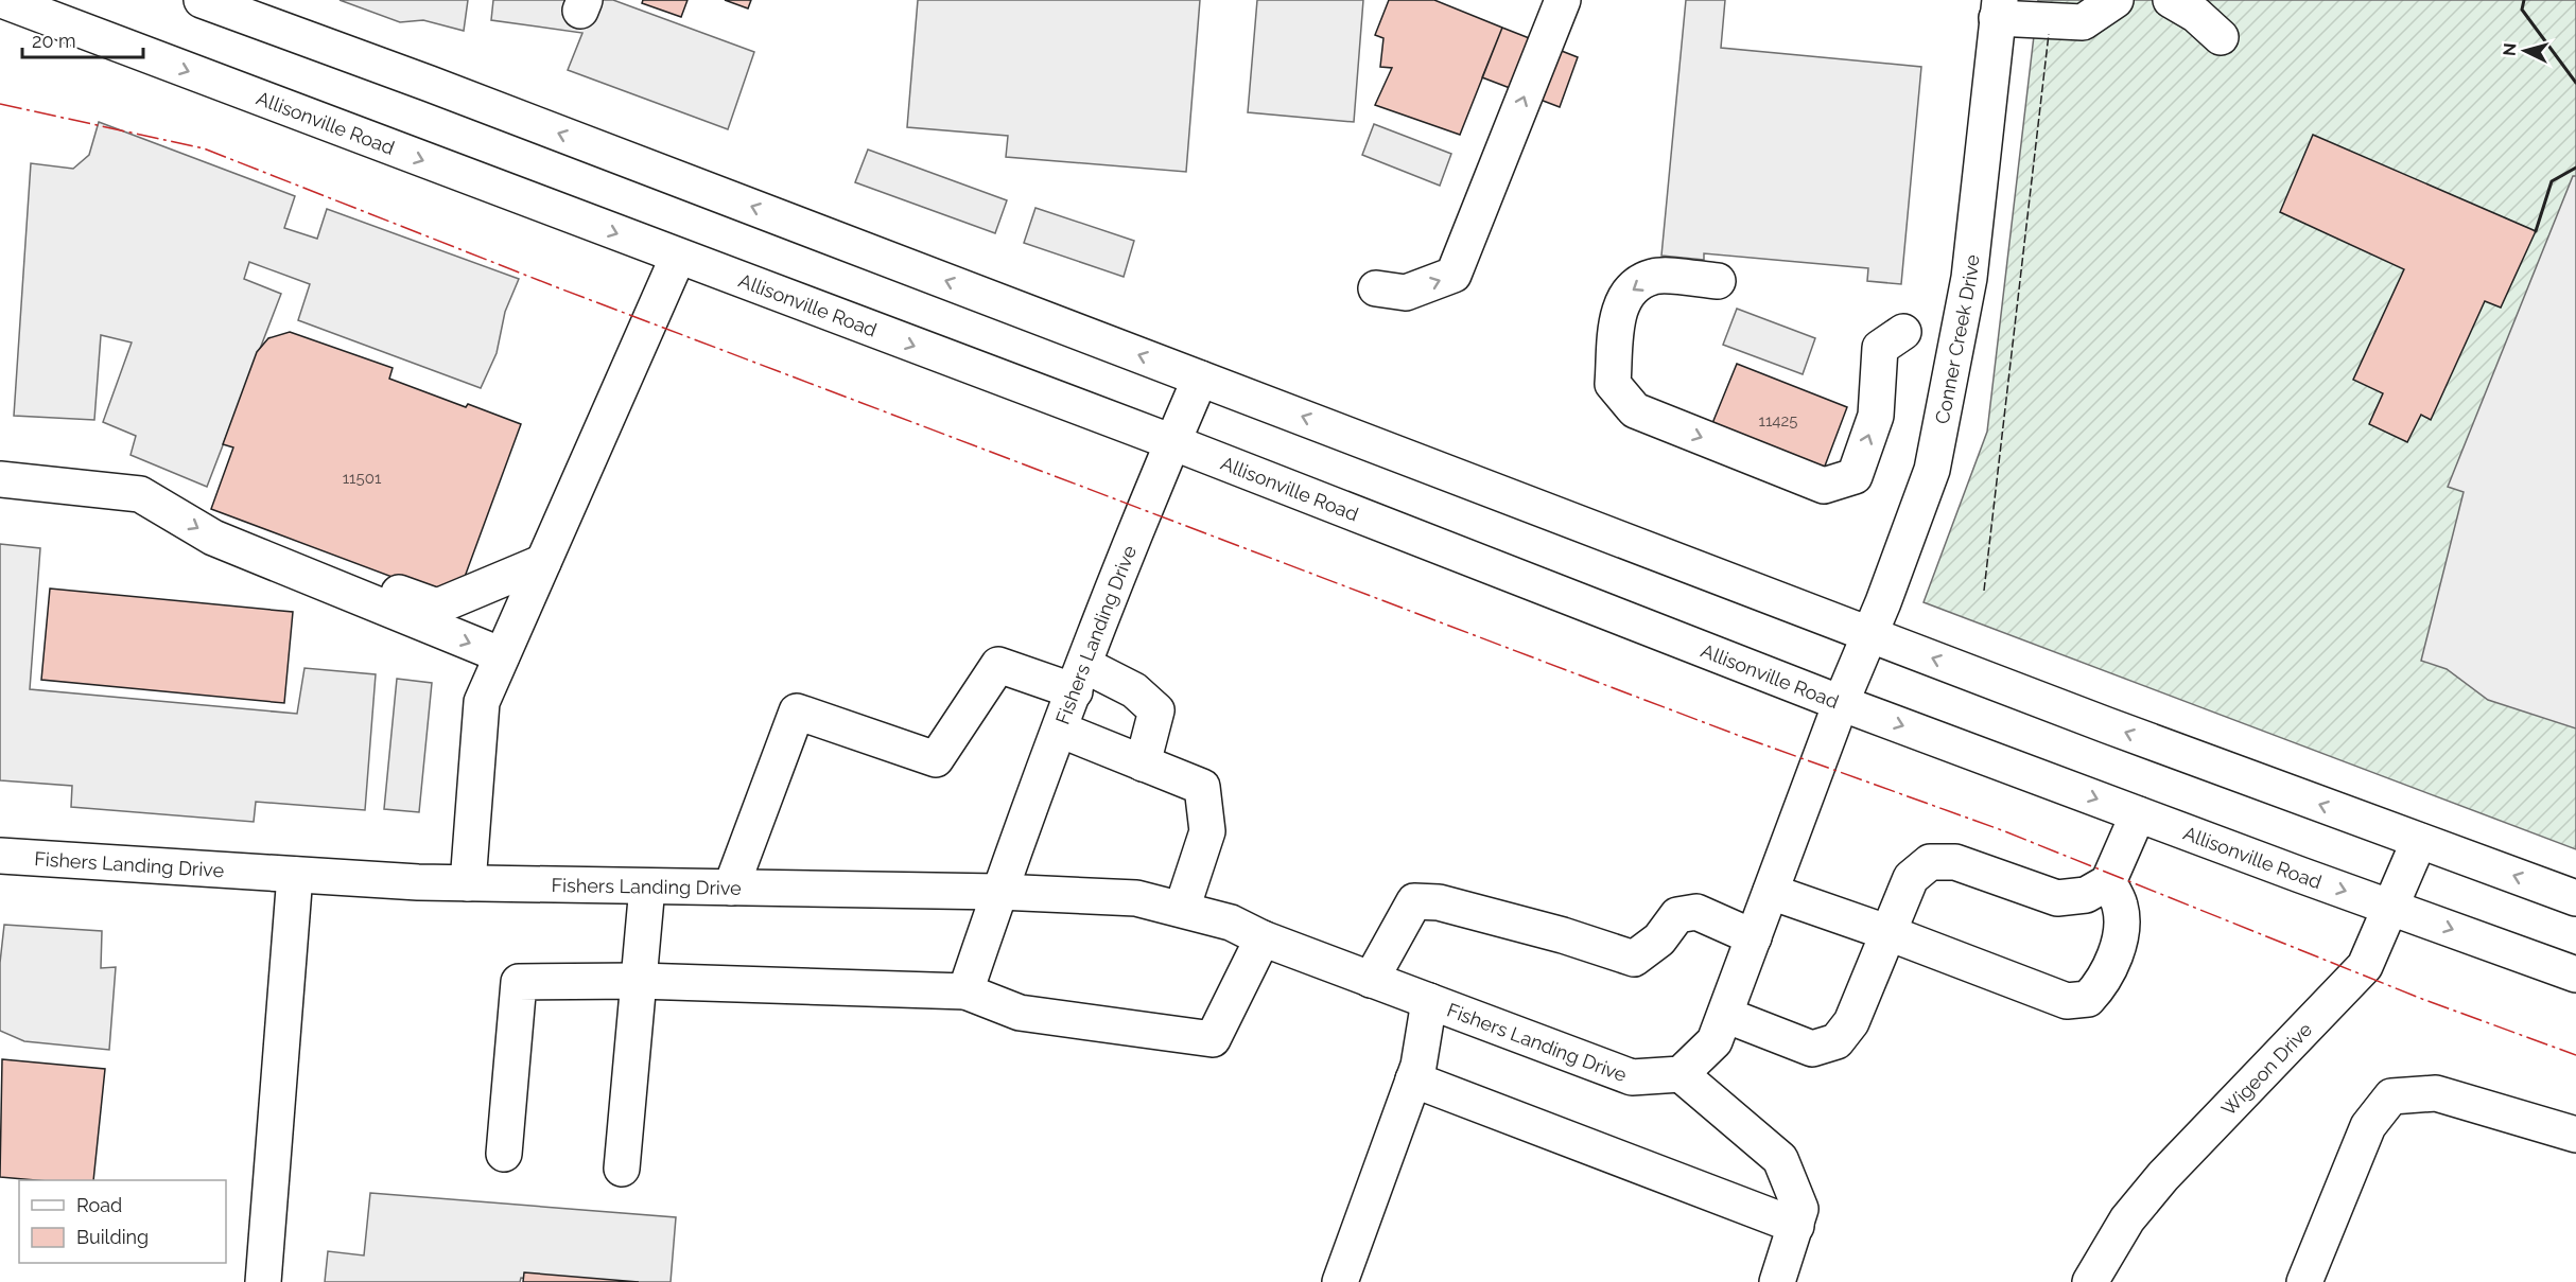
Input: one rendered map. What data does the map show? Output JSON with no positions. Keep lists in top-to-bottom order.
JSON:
{
  "streets": {
    "main road": [
      "Allisonville Road",
      "Conner Creek Drive",
      "Fishers Landing Drive",
      "Wigeon Drive"
    ]
  },
  "crossings": [
    ["Allisonville Road", "Fishers Landing Drive"],
    ["Allisonville Road", "Wigeon Drive"]
  ],
  "house_numbers": ["11425", "11501"],
  "legend": ["Road", "Building"],
  "scale_bar": "20 m",
  "north": "left"
}
